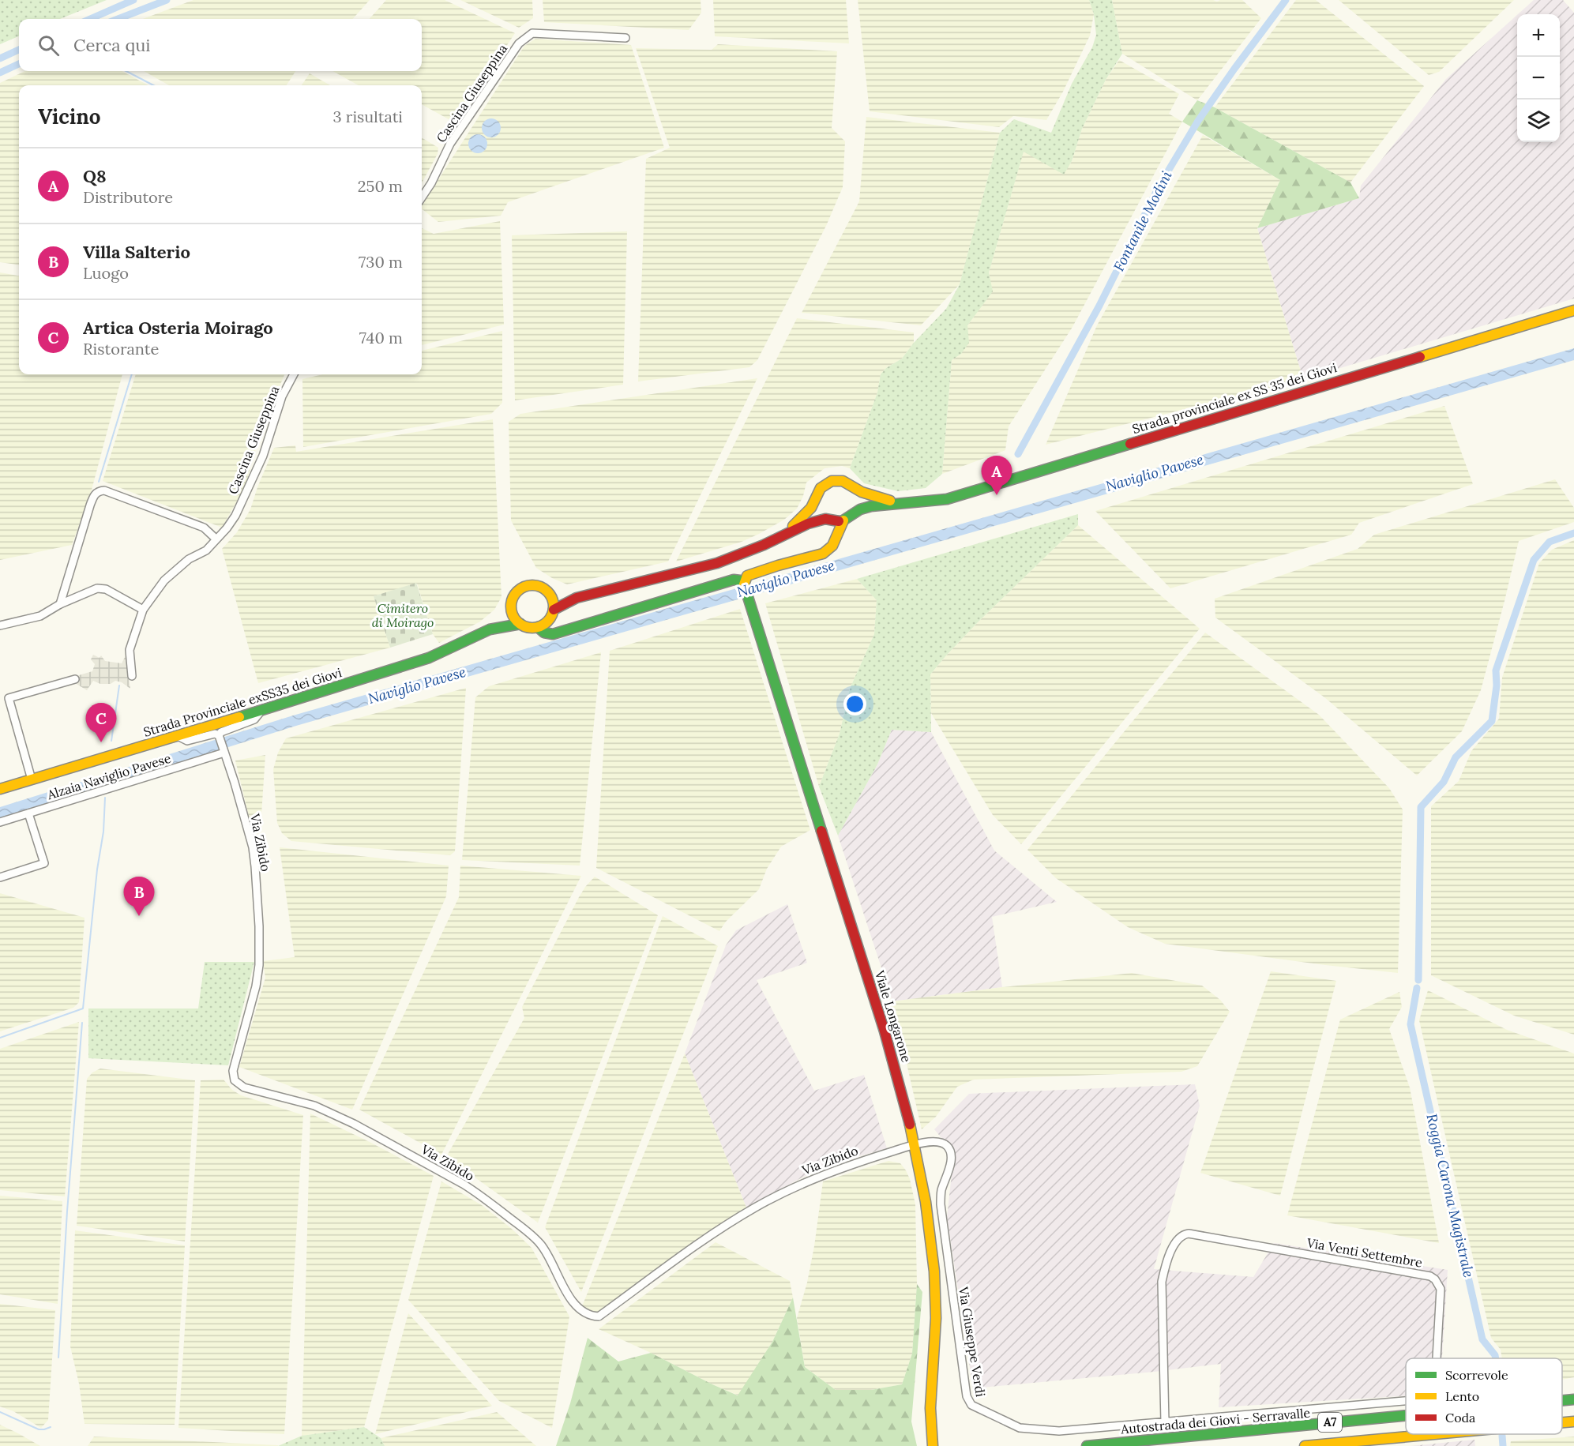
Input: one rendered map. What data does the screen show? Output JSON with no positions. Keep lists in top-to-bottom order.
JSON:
{
  "streets": {
    "main road": [
      "Strada provinciale ex SS 35 dei Giovi",
      "Strada Provinciale exSS35 dei Giovi",
      "Viale Longarone",
      "Autostrada dei Giovi - Serravalle",
      "A7"
    ],
    "street": [
      "Cascina Giuseppina",
      "Alzaia Naviglio Pavese",
      "Via Zibido",
      "Via Venti Settembre",
      "Via Giuseppe Verdi"
    ]
  },
  "crossings": [
    ["Strada provinciale ex SS 35 dei Giovi", "Strada Provinciale exSS35 dei Giovi"],
    ["Alzaia Naviglio Pavese", "Via Zibido"],
    ["Via Zibido", "Viale Longarone"],
    ["Via Zibido", "Via Giuseppe Verdi"],
    ["Viale Longarone", "Via Giuseppe Verdi"],
    ["Via Venti Settembre", "Via Giuseppe Verdi"]
  ],
  "water": ["Fontanile Modini", "Naviglio Pavese", "Roggia Carona Magistrale"],
  "parks": ["Cimitero di Moirago"],
  "legend": ["Scorrevole", "Lento", "Coda"],
  "page": {
    "map_buttons": ["+", "−"],
    "search": "Cerca qui",
    "heading": ["Vicino", "3 risultati"],
    "list": [
      {
        "mark": "A",
        "name": "Q8",
        "note": "Distributore",
        "value": "250 m"
      },
      {
        "mark": "B",
        "name": "Villa Salterio",
        "note": "Luogo",
        "value": "730 m"
      },
      {
        "mark": "C",
        "name": "Artica Osteria Moirago",
        "note": "Ristorante",
        "value": "740 m"
      }
    ],
    "pins": ["A", "C", "B"]
  }
}
